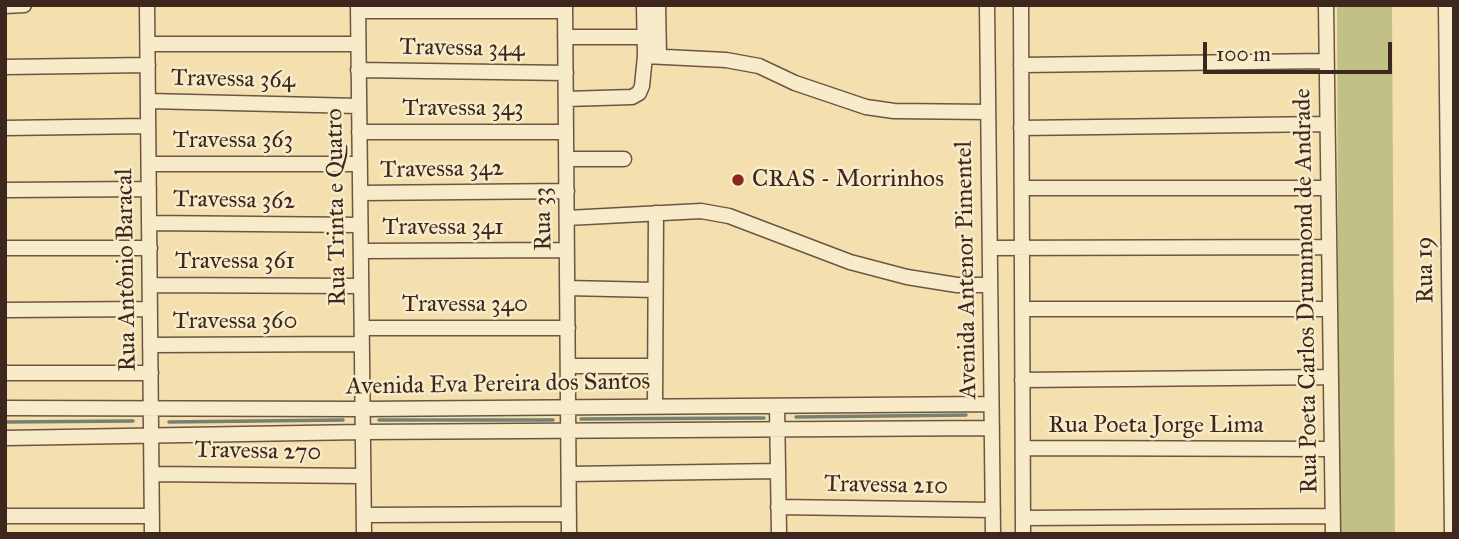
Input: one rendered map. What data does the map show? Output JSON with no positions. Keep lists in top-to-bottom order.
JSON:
{
  "streets": {
    "street": [
      "Travessa 344",
      "Travessa 364",
      "Travessa 343",
      "Travessa 363",
      "Travessa 342",
      "Travessa 362",
      "Rua Trinta e Quatro",
      "Rua 33",
      "Travessa 341",
      "Travessa 361",
      "Rua Antônio Baracal",
      "Avenida Antenor Pimentel",
      "Rua 19",
      "Rua Poeta Carlos Drummond de Andrade",
      "Travessa 340",
      "Travessa 360",
      "Avenida Eva Pereira dos Santos",
      "Rua Poeta Jorge Lima",
      "Travessa 270",
      "Travessa 210"
    ]
  },
  "crossings": [
    ["Travessa 344", "Rua Trinta e Quatro"],
    ["Travessa 344", "Rua 33"],
    ["Travessa 364", "Rua Trinta e Quatro"],
    ["Travessa 364", "Rua Antônio Baracal"],
    ["Travessa 343", "Rua Trinta e Quatro"],
    ["Travessa 343", "Rua 33"],
    ["Travessa 363", "Rua Trinta e Quatro"],
    ["Travessa 363", "Rua Antônio Baracal"],
    ["Travessa 342", "Rua Trinta e Quatro"],
    ["Travessa 342", "Rua 33"],
    ["Travessa 362", "Rua Trinta e Quatro"],
    ["Travessa 362", "Rua Antônio Baracal"],
    ["Rua Trinta e Quatro", "Travessa 341"],
    ["Rua Trinta e Quatro", "Travessa 361"],
    ["Rua Trinta e Quatro", "Travessa 340"],
    ["Rua Trinta e Quatro", "Travessa 360"],
    ["Rua Trinta e Quatro", "Avenida Eva Pereira dos Santos"],
    ["Rua Trinta e Quatro", "Travessa 270"],
    ["Rua 33", "Travessa 341"],
    ["Rua 33", "Travessa 340"],
    ["Rua 33", "Avenida Eva Pereira dos Santos"],
    ["Travessa 361", "Rua Antônio Baracal"],
    ["Rua Antônio Baracal", "Travessa 360"],
    ["Rua Antônio Baracal", "Avenida Eva Pereira dos Santos"],
    ["Rua Antônio Baracal", "Travessa 270"],
    ["Avenida Antenor Pimentel", "Avenida Eva Pereira dos Santos"],
    ["Avenida Antenor Pimentel", "Travessa 210"],
    ["Rua Poeta Carlos Drummond de Andrade", "Rua Poeta Jorge Lima"]
  ],
  "places": ["CRAS - Morrinhos"],
  "scale_bar": "100 m"
}
